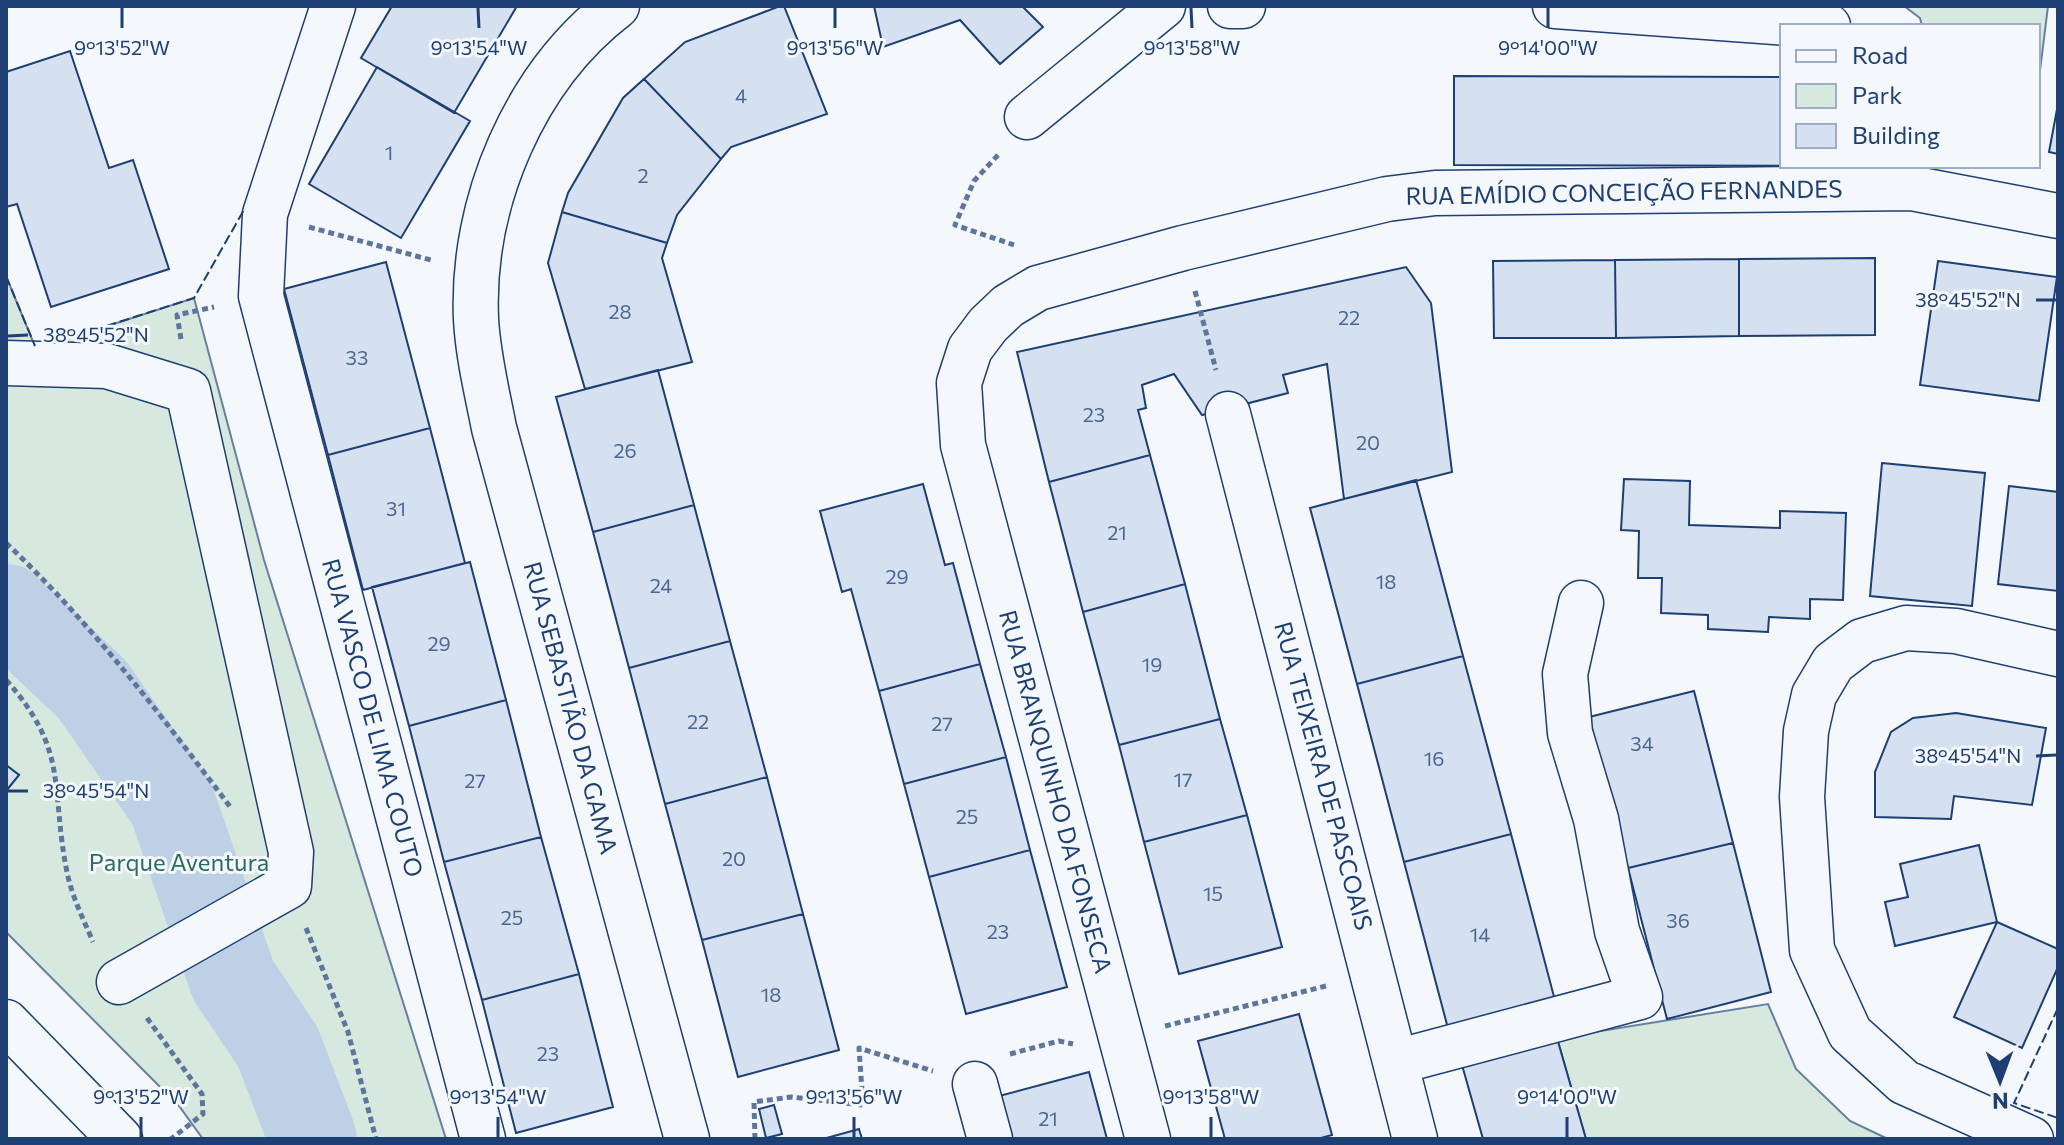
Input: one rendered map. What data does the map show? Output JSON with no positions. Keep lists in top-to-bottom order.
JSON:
{
  "streets": {
    "street": [
      "RUA EMÍDIO CONCEIÇÃO FERNANDES",
      "RUA SEBASTIÃO DA GAMA",
      "RUA VASCO DE LIMA COUTO",
      "RUA TEIXEIRA DE PASCOAIS",
      "RUA BRANQUINHO DA FONSECA"
    ]
  },
  "crossings": [
    ["RUA EMÍDIO CONCEIÇÃO FERNANDES", "RUA BRANQUINHO DA FONSECA"]
  ],
  "parks": ["Parque Aventura"],
  "house_numbers": [
    "4",
    "1",
    "2",
    "28",
    "22",
    "33",
    "23",
    "20",
    "26",
    "31",
    "21",
    "29",
    "18",
    "24",
    "29",
    "19",
    "22",
    "27",
    "34",
    "16",
    "17",
    "27",
    "25",
    "20",
    "15",
    "25",
    "36",
    "23",
    "14",
    "18",
    "23",
    "21"
  ],
  "legend": ["Road", "Park", "Building"],
  "north": "bottom",
  "coordinates": [
    "9°13'52\"W",
    "9°13'54\"W",
    "9°13'56\"W",
    "9°13'58\"W",
    "9°14'00\"W",
    "38°45'52\"N",
    "38°45'54\"N"
  ]
}
